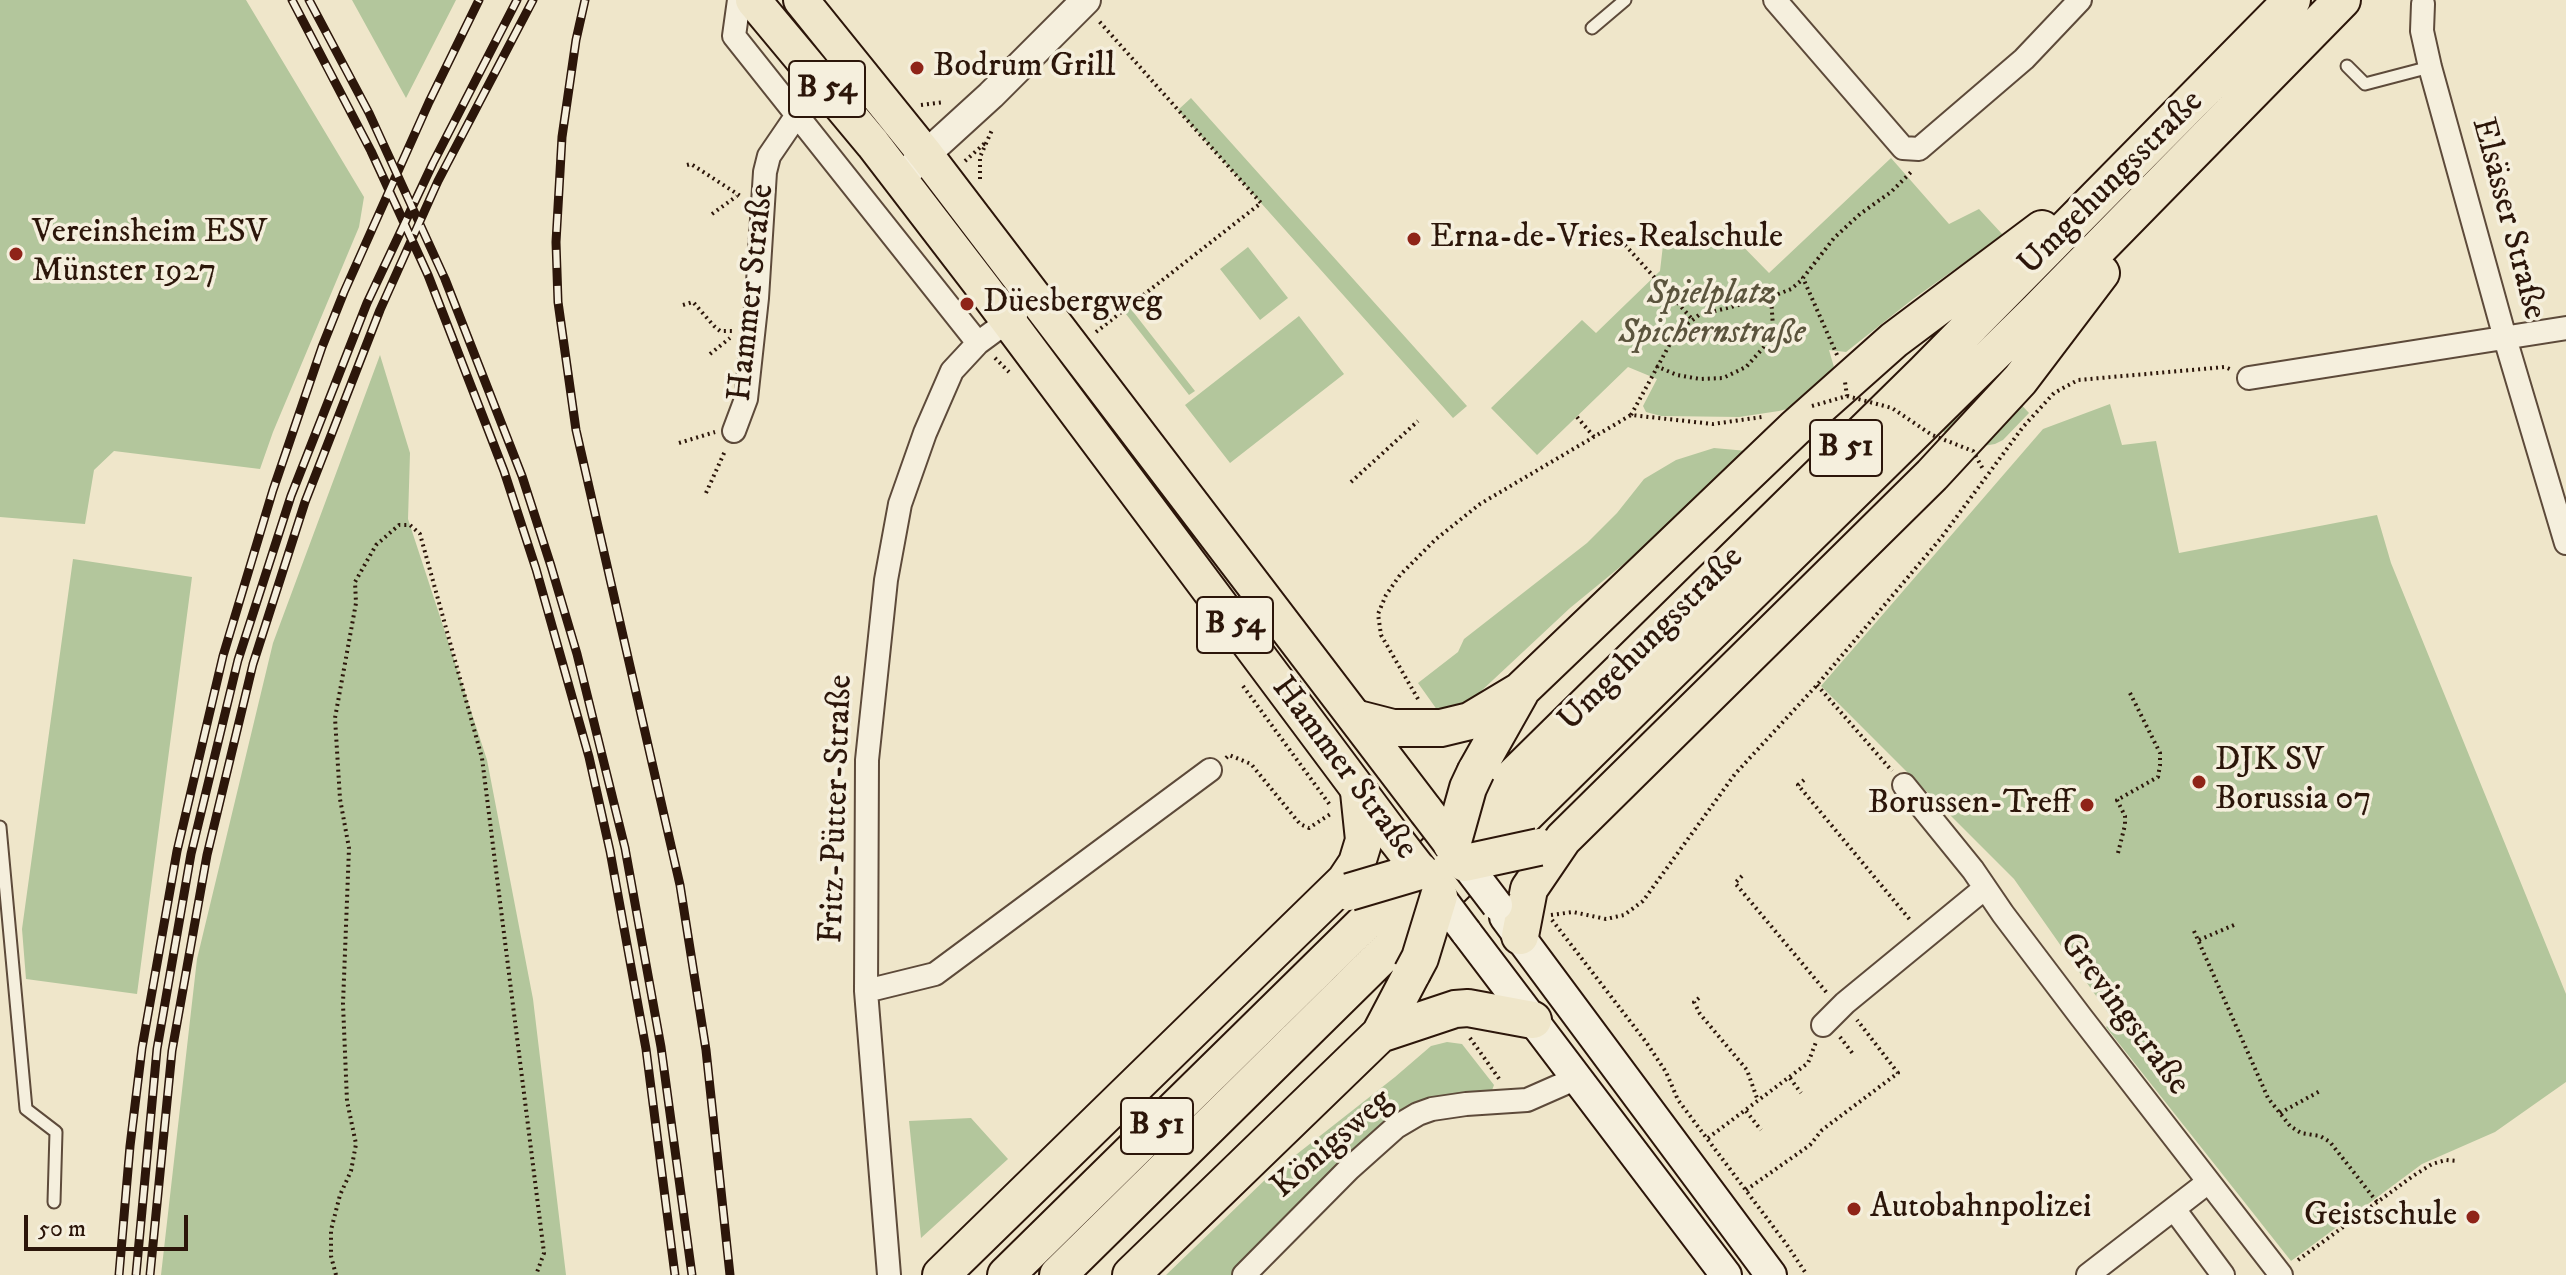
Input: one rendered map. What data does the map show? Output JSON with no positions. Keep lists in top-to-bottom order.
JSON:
{
  "streets": {
    "highway": ["Umgehungsstraße", "B 51"],
    "main road": ["B 54", "Hammer Straße"],
    "street": [
      "Elsässer Straße",
      "Fritz-Pütter-Straße",
      "Grevingstraße",
      "Königsweg"
    ]
  },
  "crossings": [
    ["Hammer Straße", "Fritz-Pütter-Straße"],
    ["Hammer Straße", "Königsweg"]
  ],
  "parks": ["Spielplatz Spichernstraße"],
  "places": [
    "Bodrum Grill",
    "Erna-de-Vries-Realschule",
    "Vereinsheim ESV Münster 1927",
    "Düesbergweg",
    "DJK SV Borussia 07",
    "Borussen-Treff",
    "Autobahnpolizei",
    "Geistschule"
  ],
  "scale_bar": "50 m"
}
